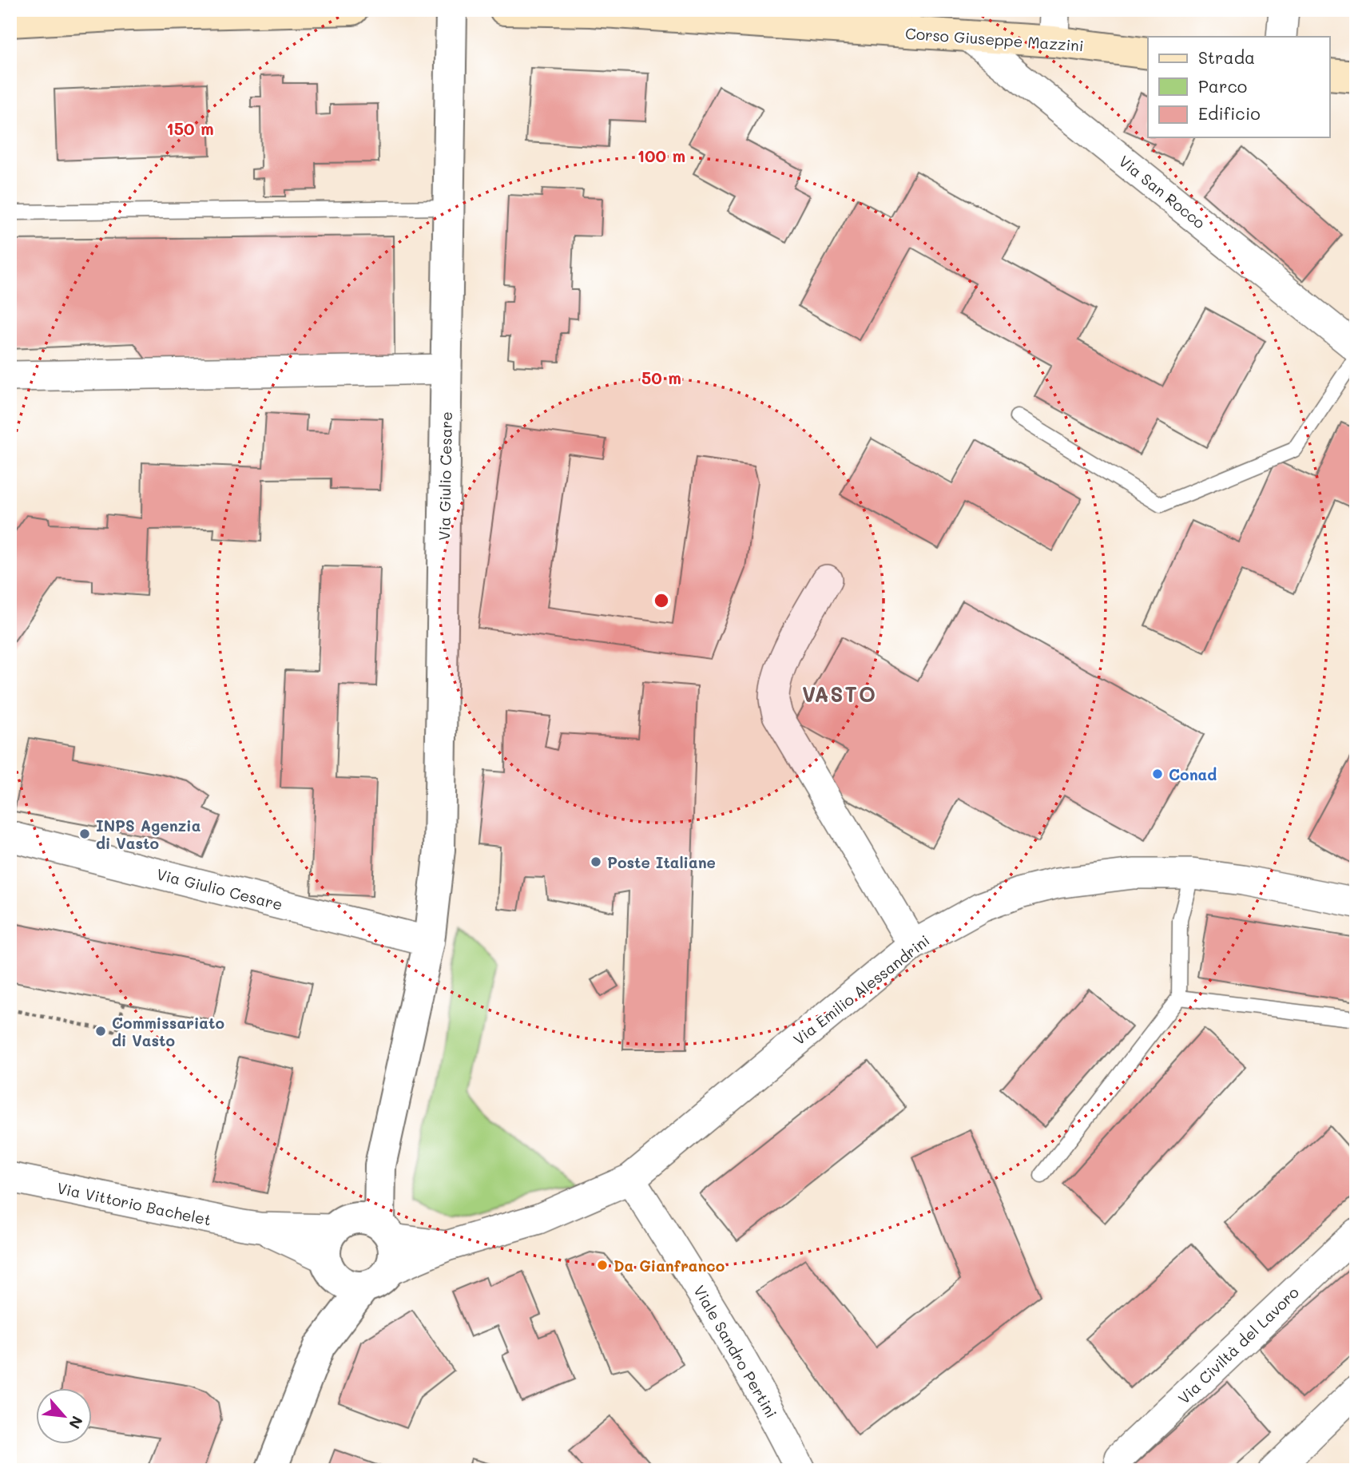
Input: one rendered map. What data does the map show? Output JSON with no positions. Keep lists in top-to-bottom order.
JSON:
{
  "streets": {
    "main road": ["Corso Giuseppe Mazzini"],
    "street": [
      "Via San Rocco",
      "Via Giulio Cesare",
      "Via Emilio Alessandrini",
      "Via Vittorio Bachelet",
      "Via Civiltà del Lavoro",
      "Viale Sandro Pertini"
    ]
  },
  "crossings": [
    ["Corso Giuseppe Mazzini", "Via San Rocco"],
    ["Via Giulio Cesare", "Via Emilio Alessandrini"],
    ["Via Giulio Cesare", "Via Vittorio Bachelet"],
    ["Via Emilio Alessandrini", "Via Vittorio Bachelet"],
    ["Via Emilio Alessandrini", "Viale Sandro Pertini"]
  ],
  "districts": ["VASTO"],
  "places": [
    "Conad",
    "INPS Agenzia di Vasto",
    "Poste Italiane",
    "Commissariato di Vasto",
    "Da Gianfranco"
  ],
  "legend": ["Strada", "Parco", "Edificio"],
  "north": "bottom right",
  "rings": ["150 m", "100 m", "50 m"]
}
